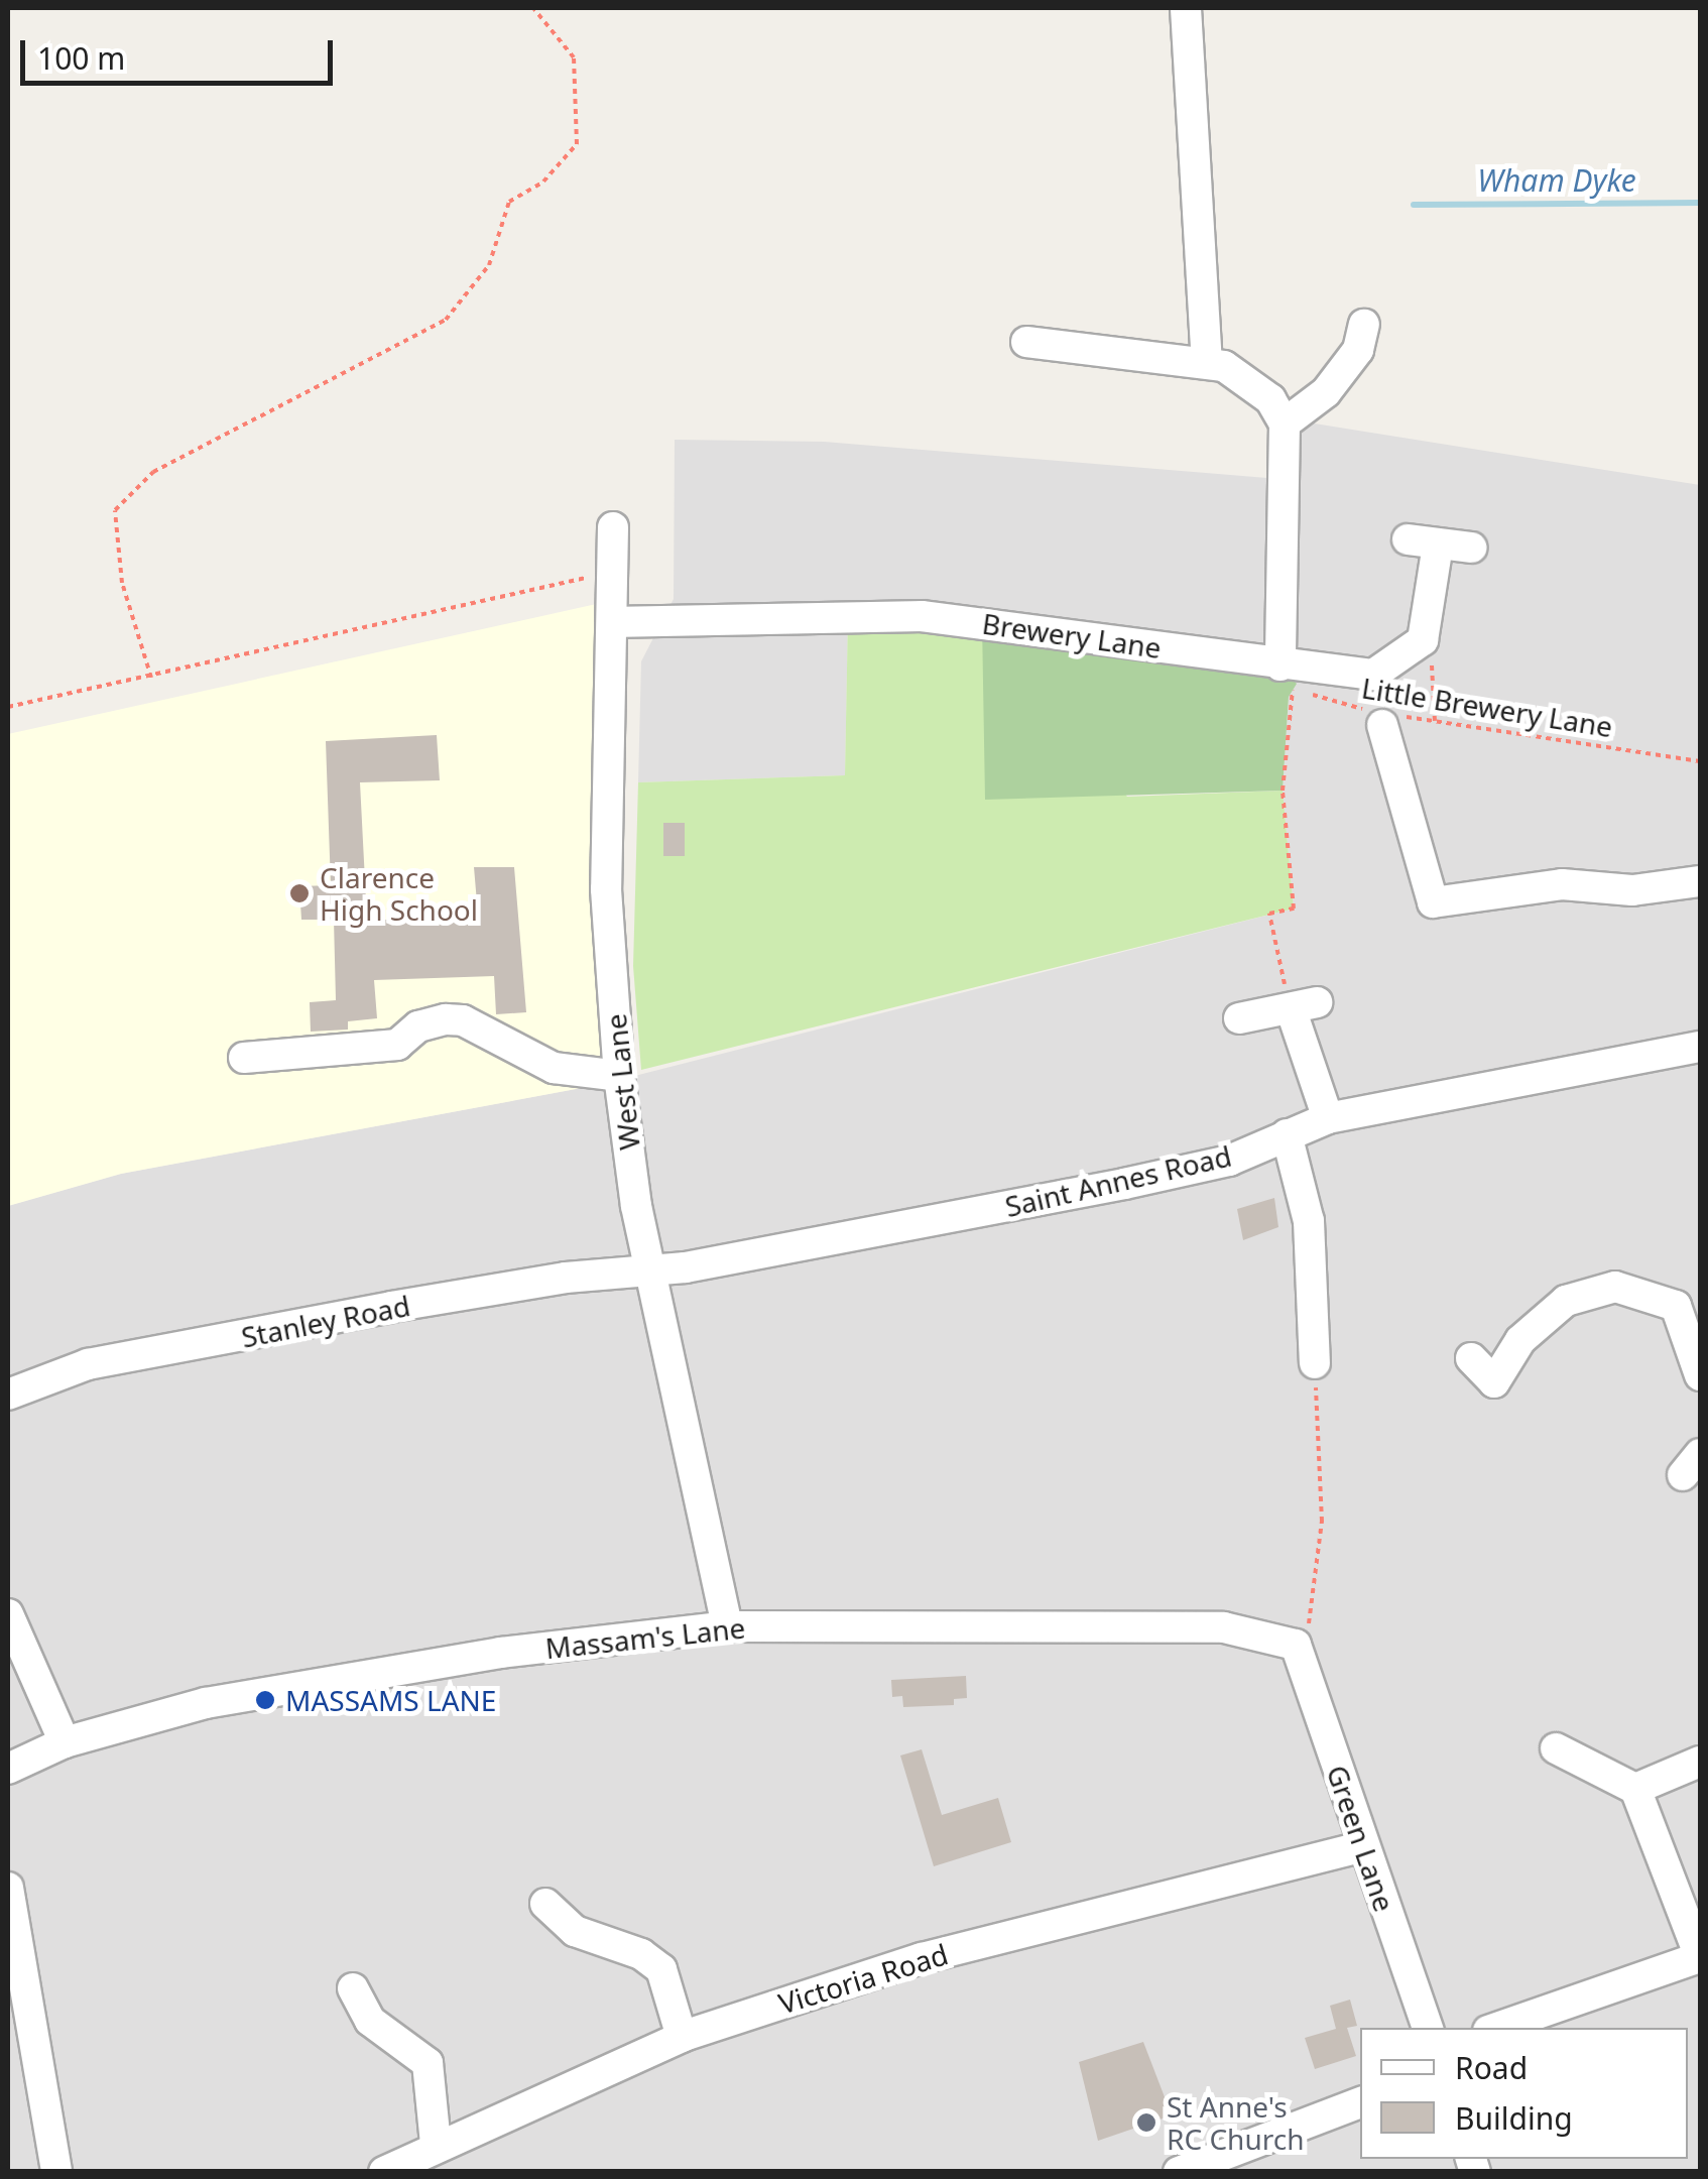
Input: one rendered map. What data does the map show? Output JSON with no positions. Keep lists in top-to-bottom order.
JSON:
{
  "streets": {
    "street": [
      "Brewery Lane",
      "West Lane",
      "Saint Annes Road",
      "Stanley Road",
      "Massam's Lane",
      "Green Lane",
      "Victoria Road"
    ],
    "path": ["Little Brewery Lane"]
  },
  "crossings": [
    ["Brewery Lane", "Little Brewery Lane"],
    ["Brewery Lane", "West Lane"],
    ["West Lane", "Saint Annes Road"],
    ["West Lane", "Stanley Road"],
    ["West Lane", "Massam's Lane"],
    ["Saint Annes Road", "Stanley Road"],
    ["Massam's Lane", "Green Lane"],
    ["Green Lane", "Victoria Road"]
  ],
  "water": ["Wham Dyke"],
  "places": ["Clarence High School", "MASSAMS LANE", "St Anne's RC Church"],
  "legend": ["Road", "Building"],
  "scale_bar": "100 m"
}
